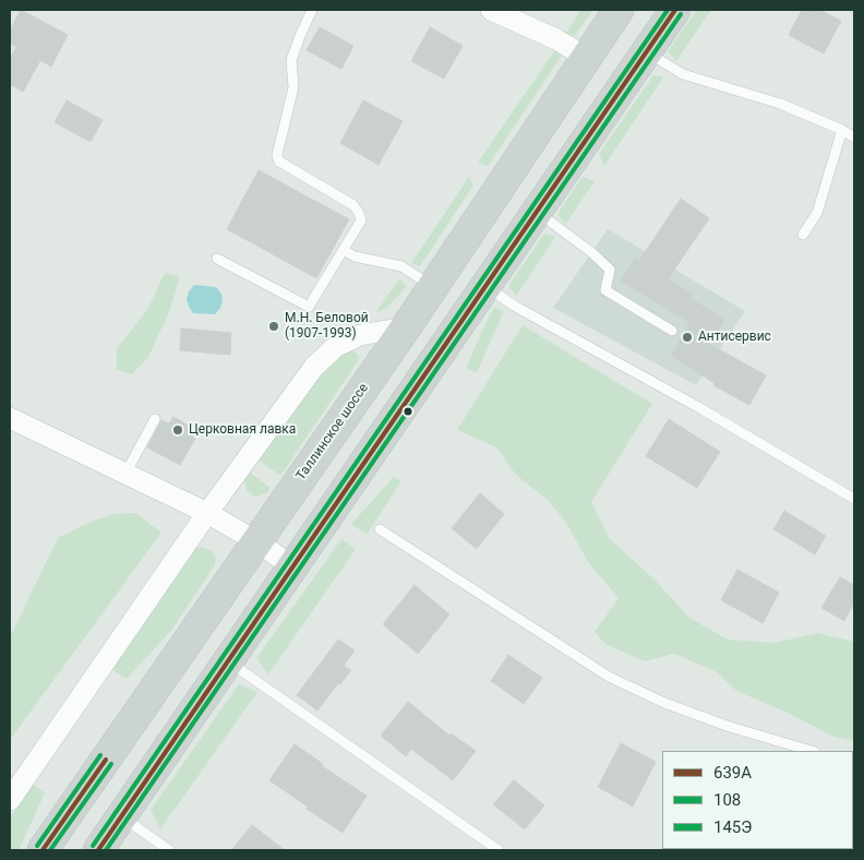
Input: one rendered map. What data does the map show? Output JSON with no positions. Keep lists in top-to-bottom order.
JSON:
{
  "streets": {
    "main road": ["Таллинское шоссе"]
  },
  "places": ["М.Н. Беловой (1907-1993)", "Антисервис", "Церковная лавка"],
  "lines": ["transit line 639А", "transit line 145Э", "transit line 108"],
  "legend": ["639А", "108", "145Э"]
}
